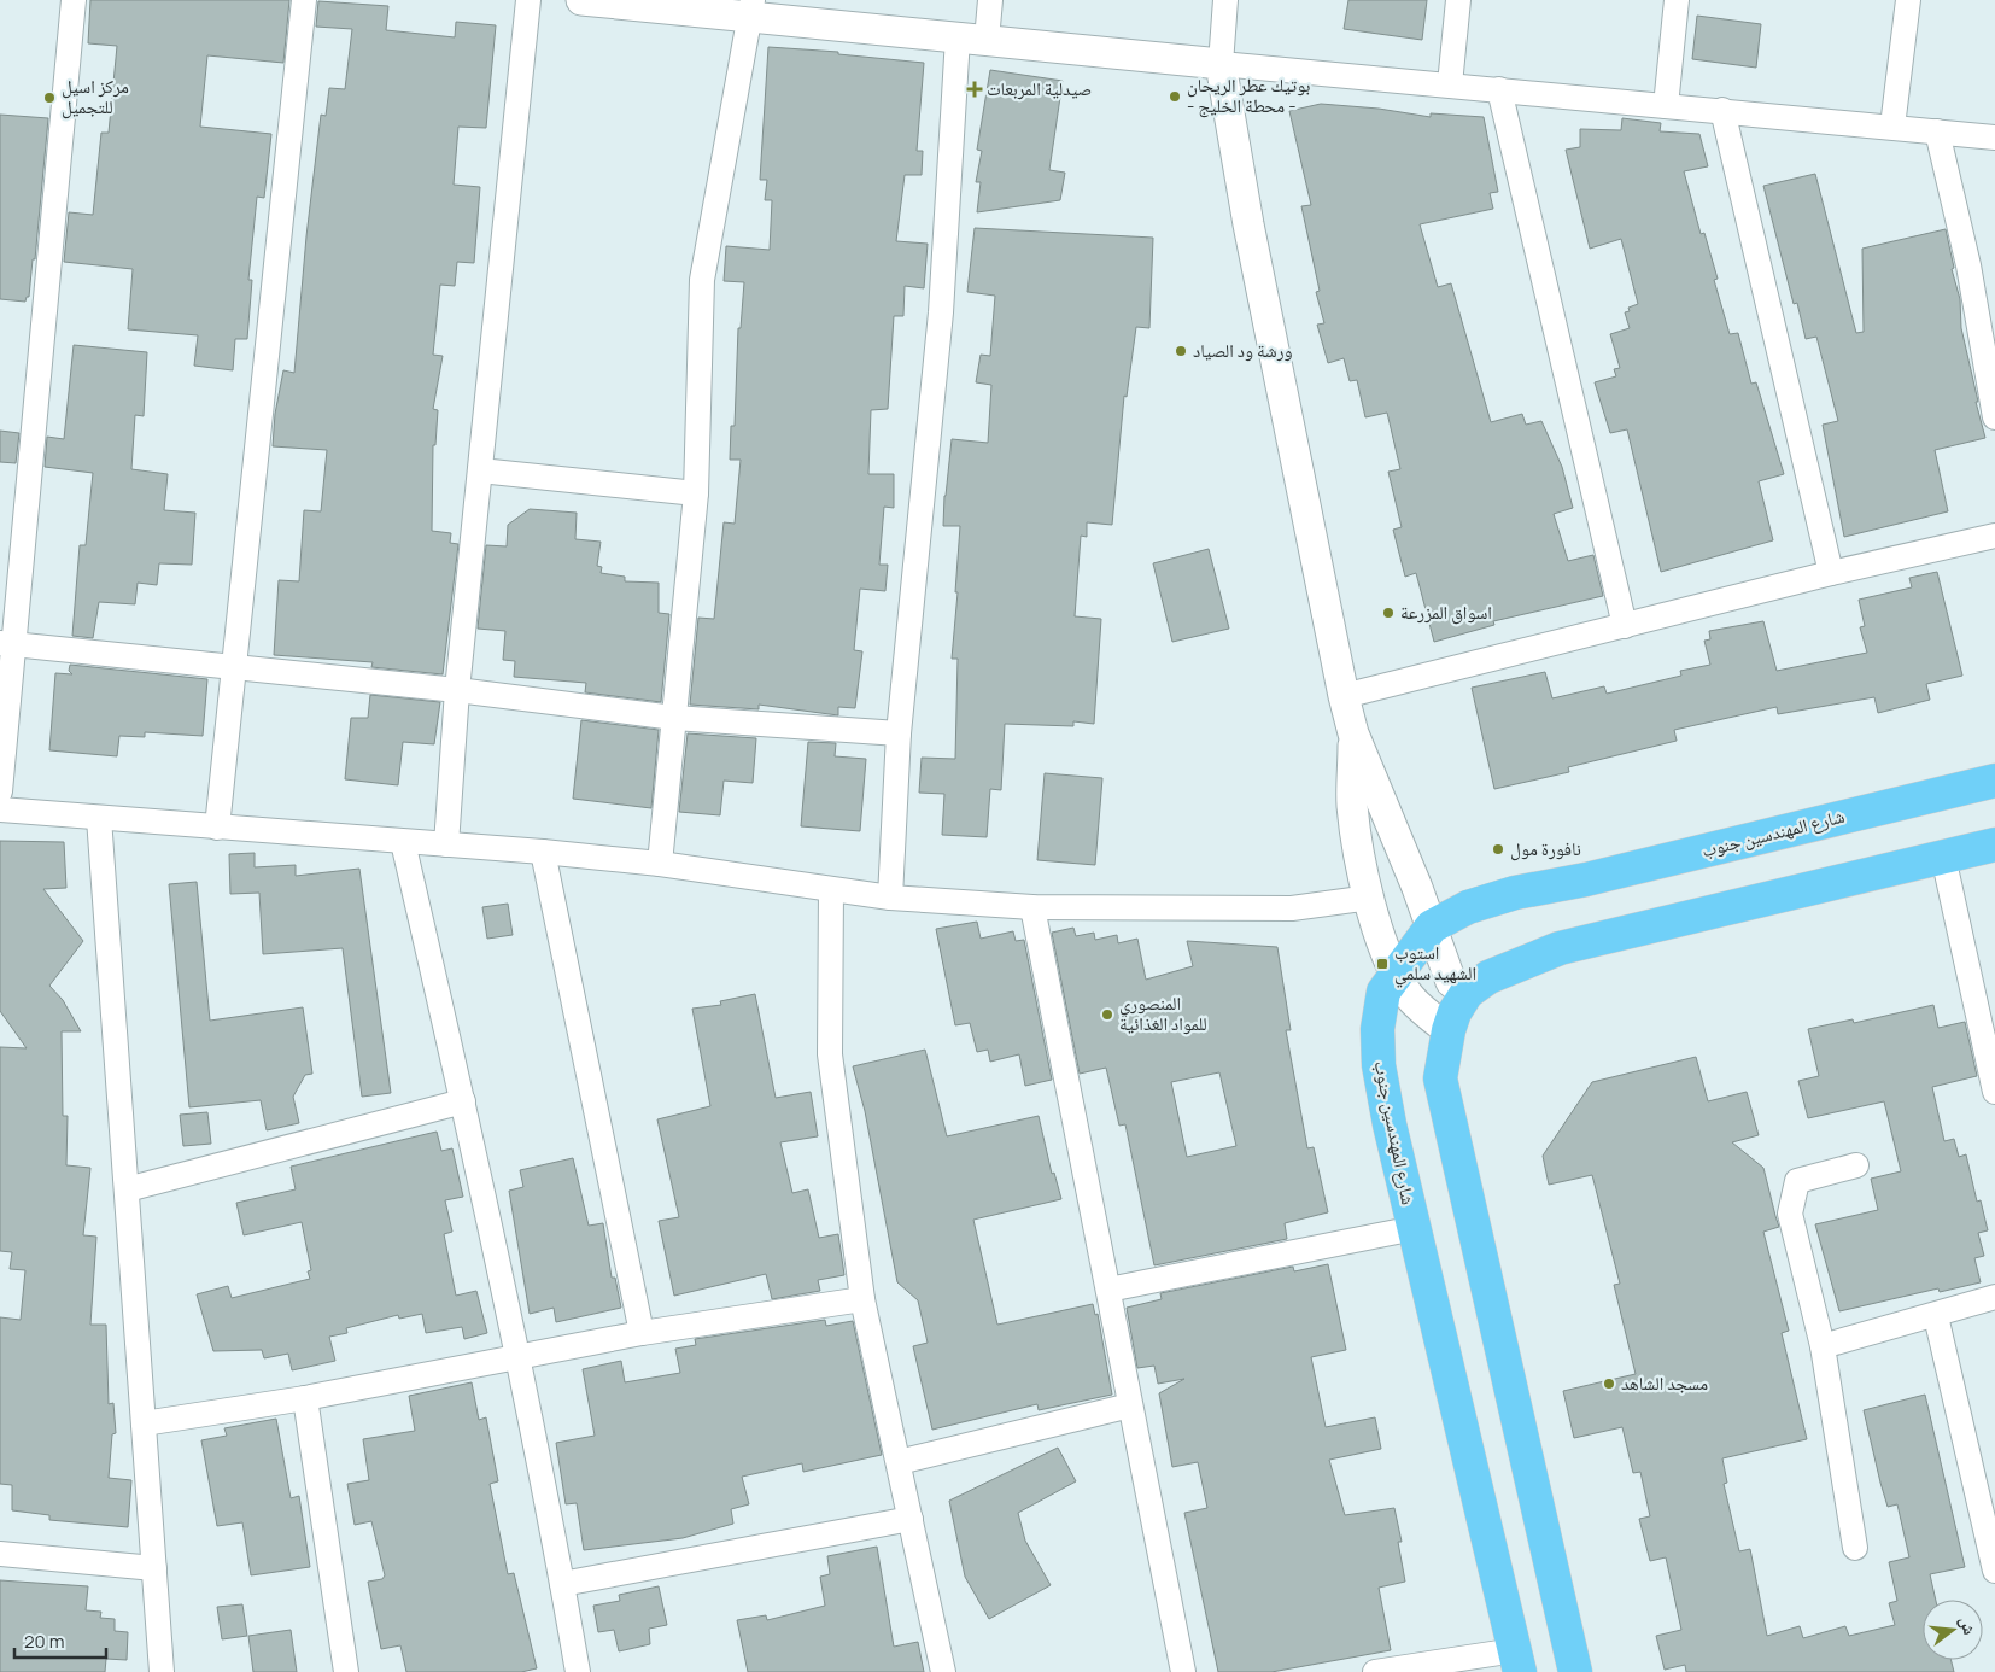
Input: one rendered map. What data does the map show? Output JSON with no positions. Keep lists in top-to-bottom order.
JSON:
{
  "streets": {
    "highway": ["شارع المهندسين جنوب"]
  },
  "places": {
    "health": ["صيدلية المربعات"],
    "other": [
      "بوتيك عطر الريحان - محطة الخليج -",
      "مركز اسيل للتجميل",
      "ورشة ود الصياد",
      "اسواق المزرعة",
      "نافورة مول",
      "المنصوري للمواد الغذائية",
      "مسجد الشاهد"
    ],
    "transit": ["استوب الشهيد سلمي"]
  },
  "scale_bar": "20 m",
  "north": "right"
}
